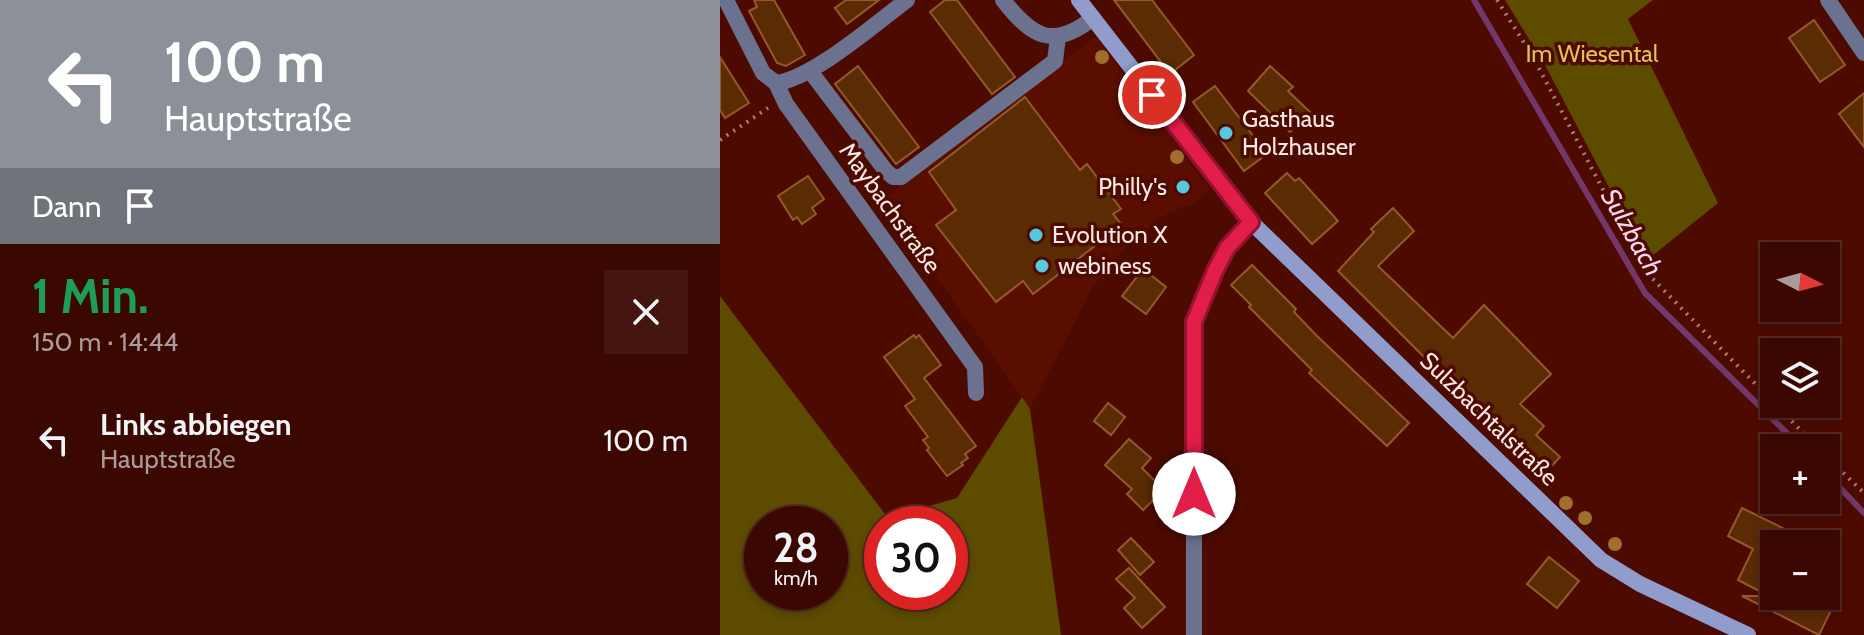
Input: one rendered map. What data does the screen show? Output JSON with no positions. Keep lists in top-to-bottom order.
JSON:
{
  "streets": {
    "main road": ["Sulzbachtalstraße"],
    "street": ["Maybachstraße"]
  },
  "water": ["Sulzbach"],
  "parks": ["Im Wiesental"],
  "places": [
    "Gasthaus Holzhauser",
    "Philly's",
    "Evolution X",
    "webiness"
  ],
  "north": "right",
  "page": {
    "turn": ["100 m", "Hauptstraße"],
    "then": "Dann",
    "map_buttons": ["+", "−"],
    "heading": ["1 Min.", "150 m · 14:44"],
    "list": [
      {
        "name": "Links abbiegen",
        "note": "Hauptstraße",
        "value": "100 m"
      }
    ],
    "speed": "28 km/h",
    "limit": "30"
  }
}
